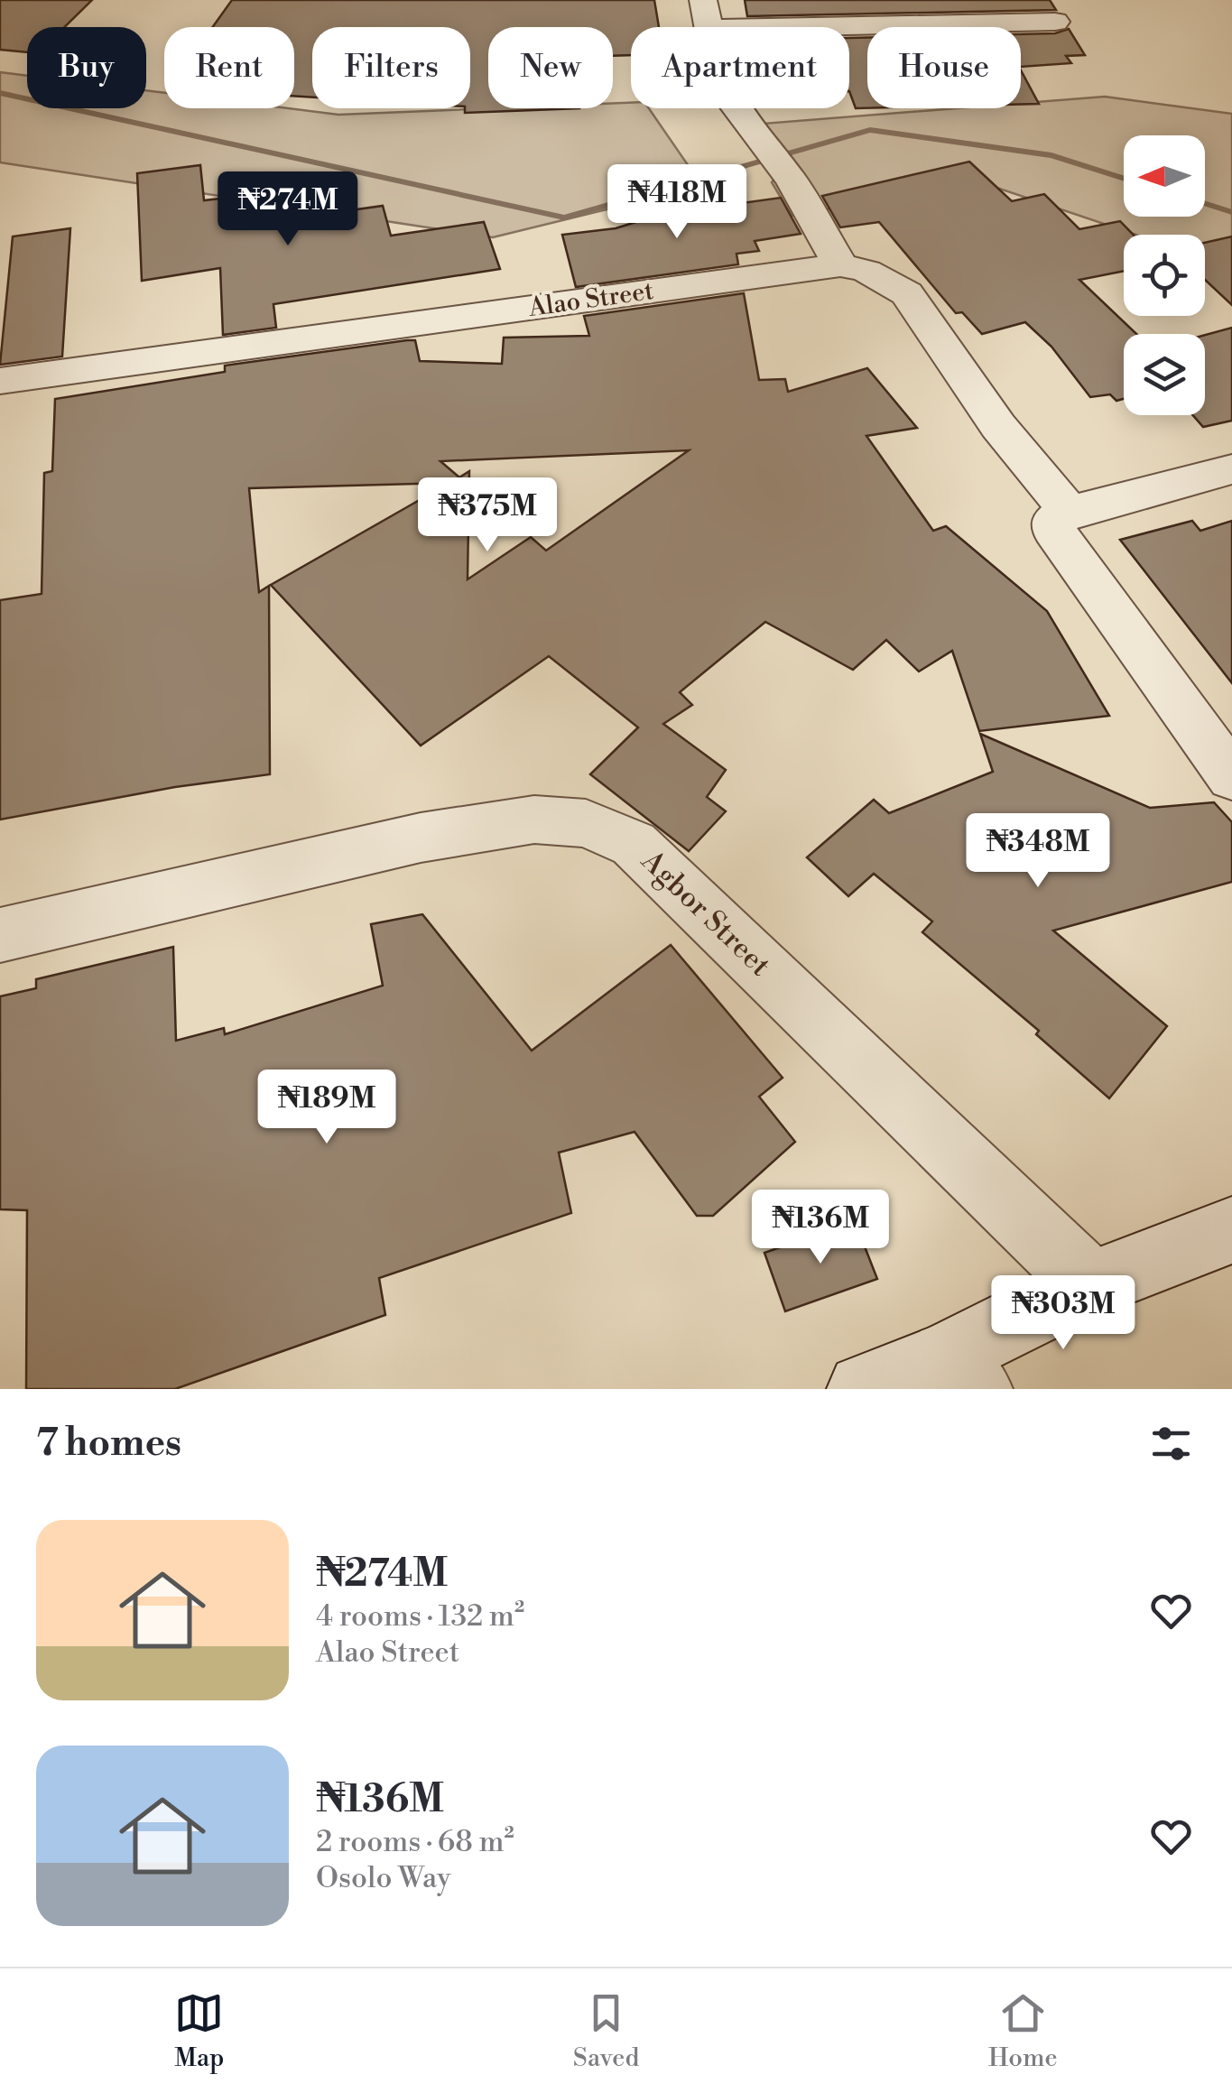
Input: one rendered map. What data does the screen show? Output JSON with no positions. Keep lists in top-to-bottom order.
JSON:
{
  "streets": {
    "street": ["Alao Street", "Agbor Street"]
  },
  "north": "left",
  "page": {
    "chip": [
      "Buy",
      "Rent",
      "Filters",
      "New",
      "Apartment",
      "House"
    ],
    "price": [
      "₦418M",
      "₦274M",
      "₦375M",
      "₦348M",
      "₦189M",
      "₦136M",
      "₦303M"
    ],
    "heading": "7 homes",
    "list": [
      {
        "name": "₦274M",
        "note": "4 rooms · 132 m² · Alao Street"
      },
      {
        "name": "₦136M",
        "note": "2 rooms · 68 m² · Osolo Way"
      }
    ],
    "tabs": ["Map", "Saved", "Home"]
  }
}
